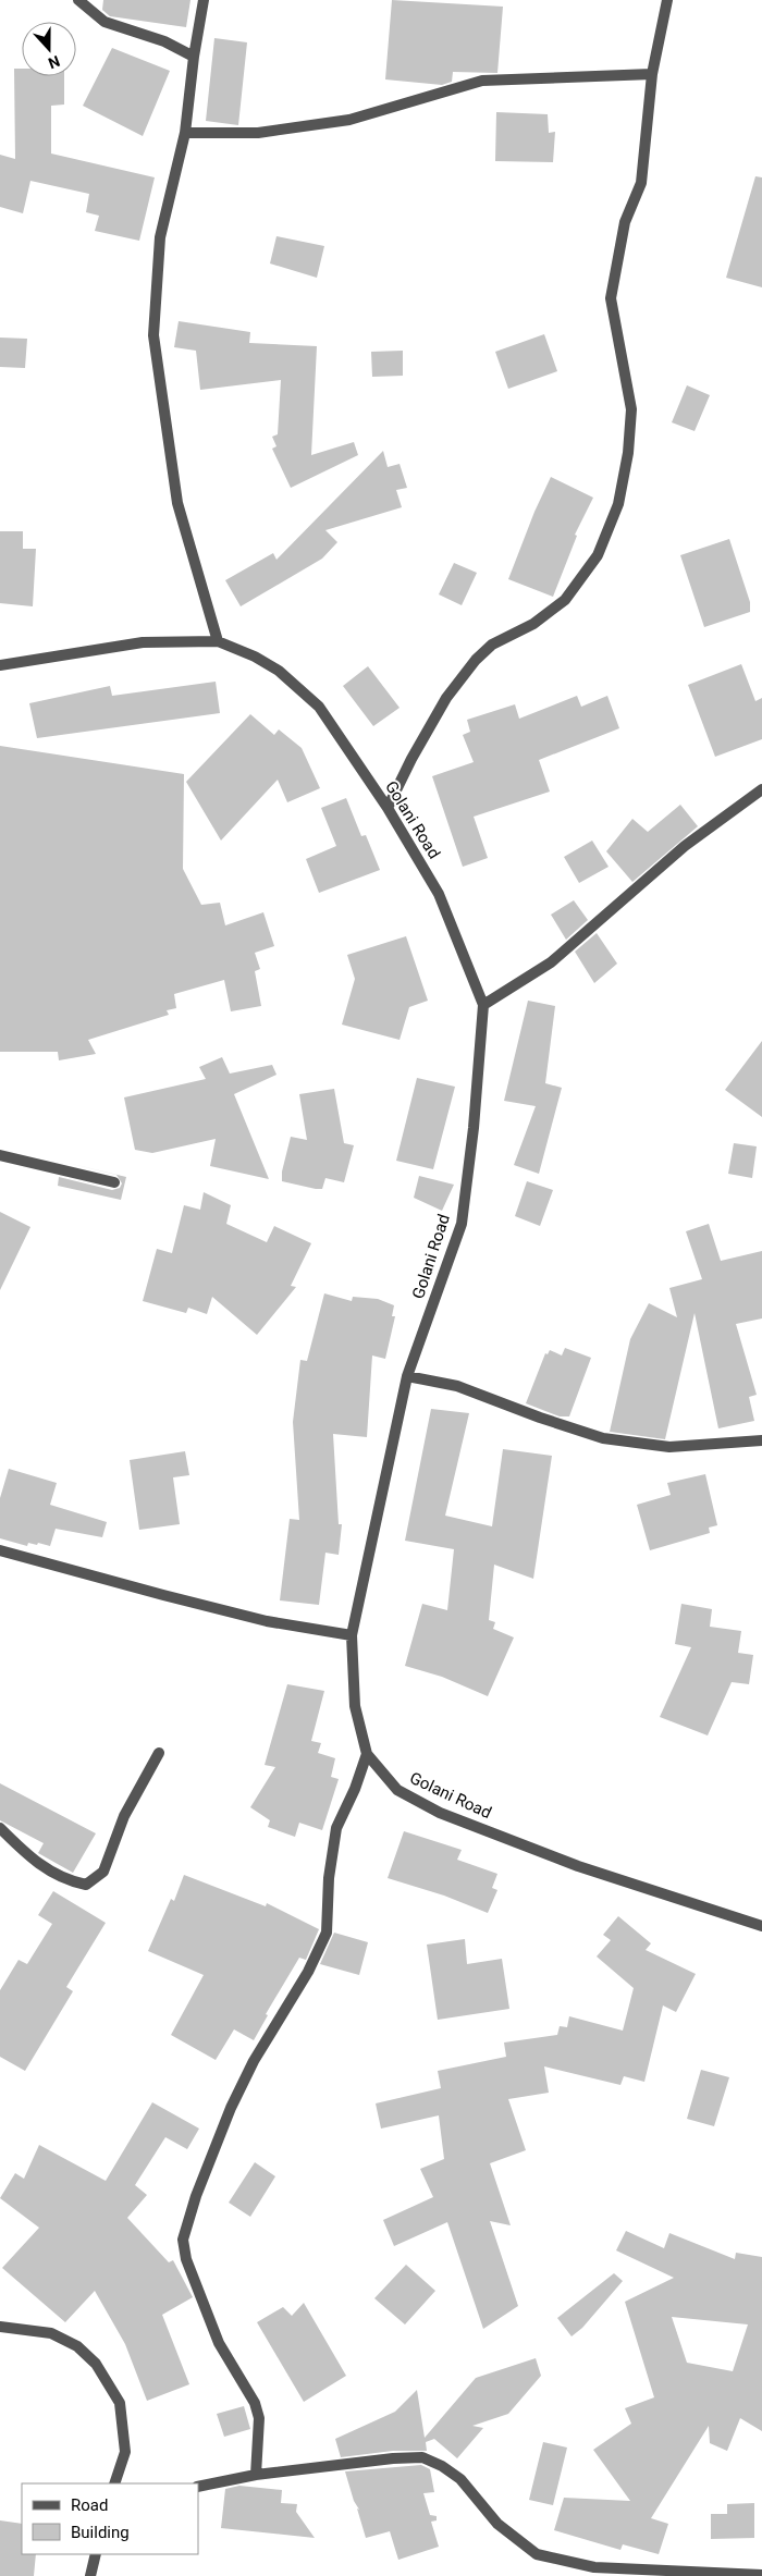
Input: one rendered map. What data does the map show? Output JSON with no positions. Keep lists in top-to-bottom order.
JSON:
{
  "streets": {
    "street": ["Golani Road"]
  },
  "legend": ["Road", "Building"],
  "north": "bottom"
}
